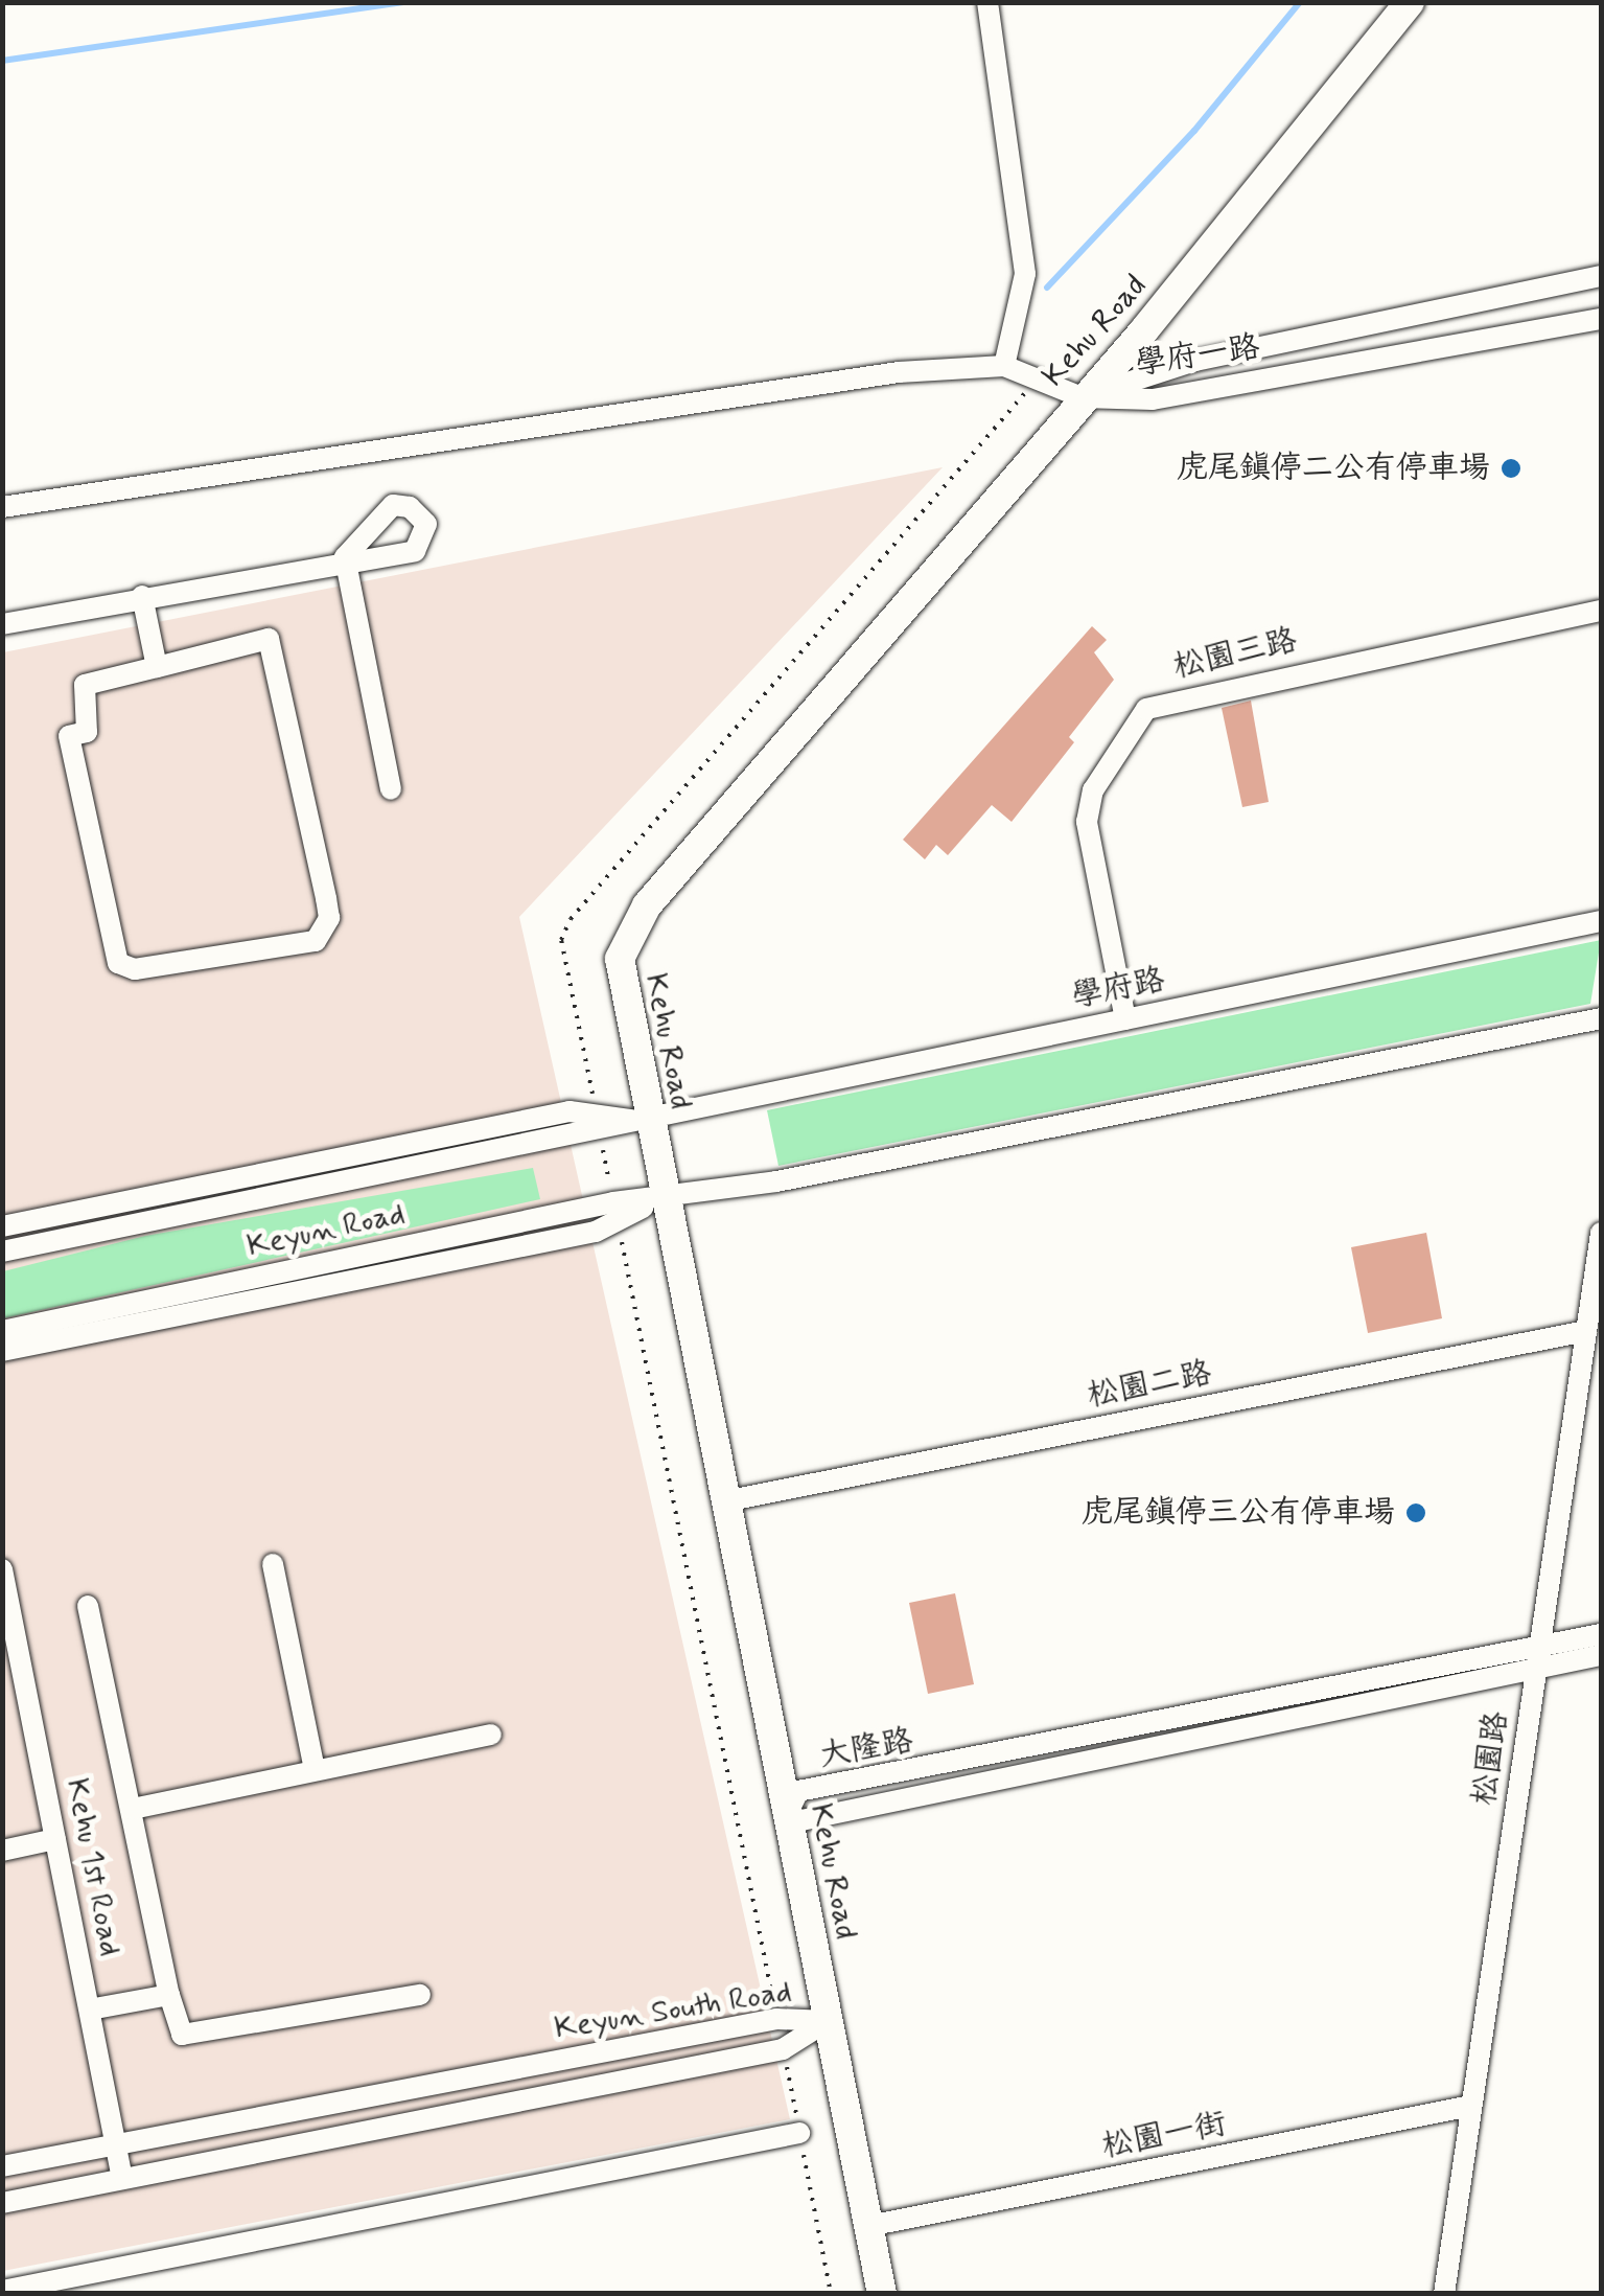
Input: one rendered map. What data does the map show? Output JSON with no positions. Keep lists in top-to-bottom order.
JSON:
{
  "streets": {
    "main road": ["Kehu Road"],
    "street": [
      "學府一路",
      "松園三路",
      "學府路",
      "Keyun Road",
      "松園二路",
      "大隆路",
      "松園路",
      "Kehu 1st Road",
      "Keyun South Road",
      "松園一街"
    ]
  },
  "crossings": [
    ["Kehu Road", "學府一路"],
    ["Kehu Road", "學府路"],
    ["Kehu Road", "Keyun Road"],
    ["Kehu Road", "松園二路"],
    ["Kehu Road", "大隆路"],
    ["Kehu Road", "Keyun South Road"],
    ["Kehu Road", "松園一街"],
    ["松園三路", "學府路"],
    ["學府路", "Keyun Road"],
    ["松園二路", "松園路"],
    ["大隆路", "松園路"],
    ["松園路", "松園一街"],
    ["Kehu 1st Road", "Keyun South Road"]
  ],
  "places": ["虎尾鎮停二公有停車場", "虎尾鎮停三公有停車場"]
}
